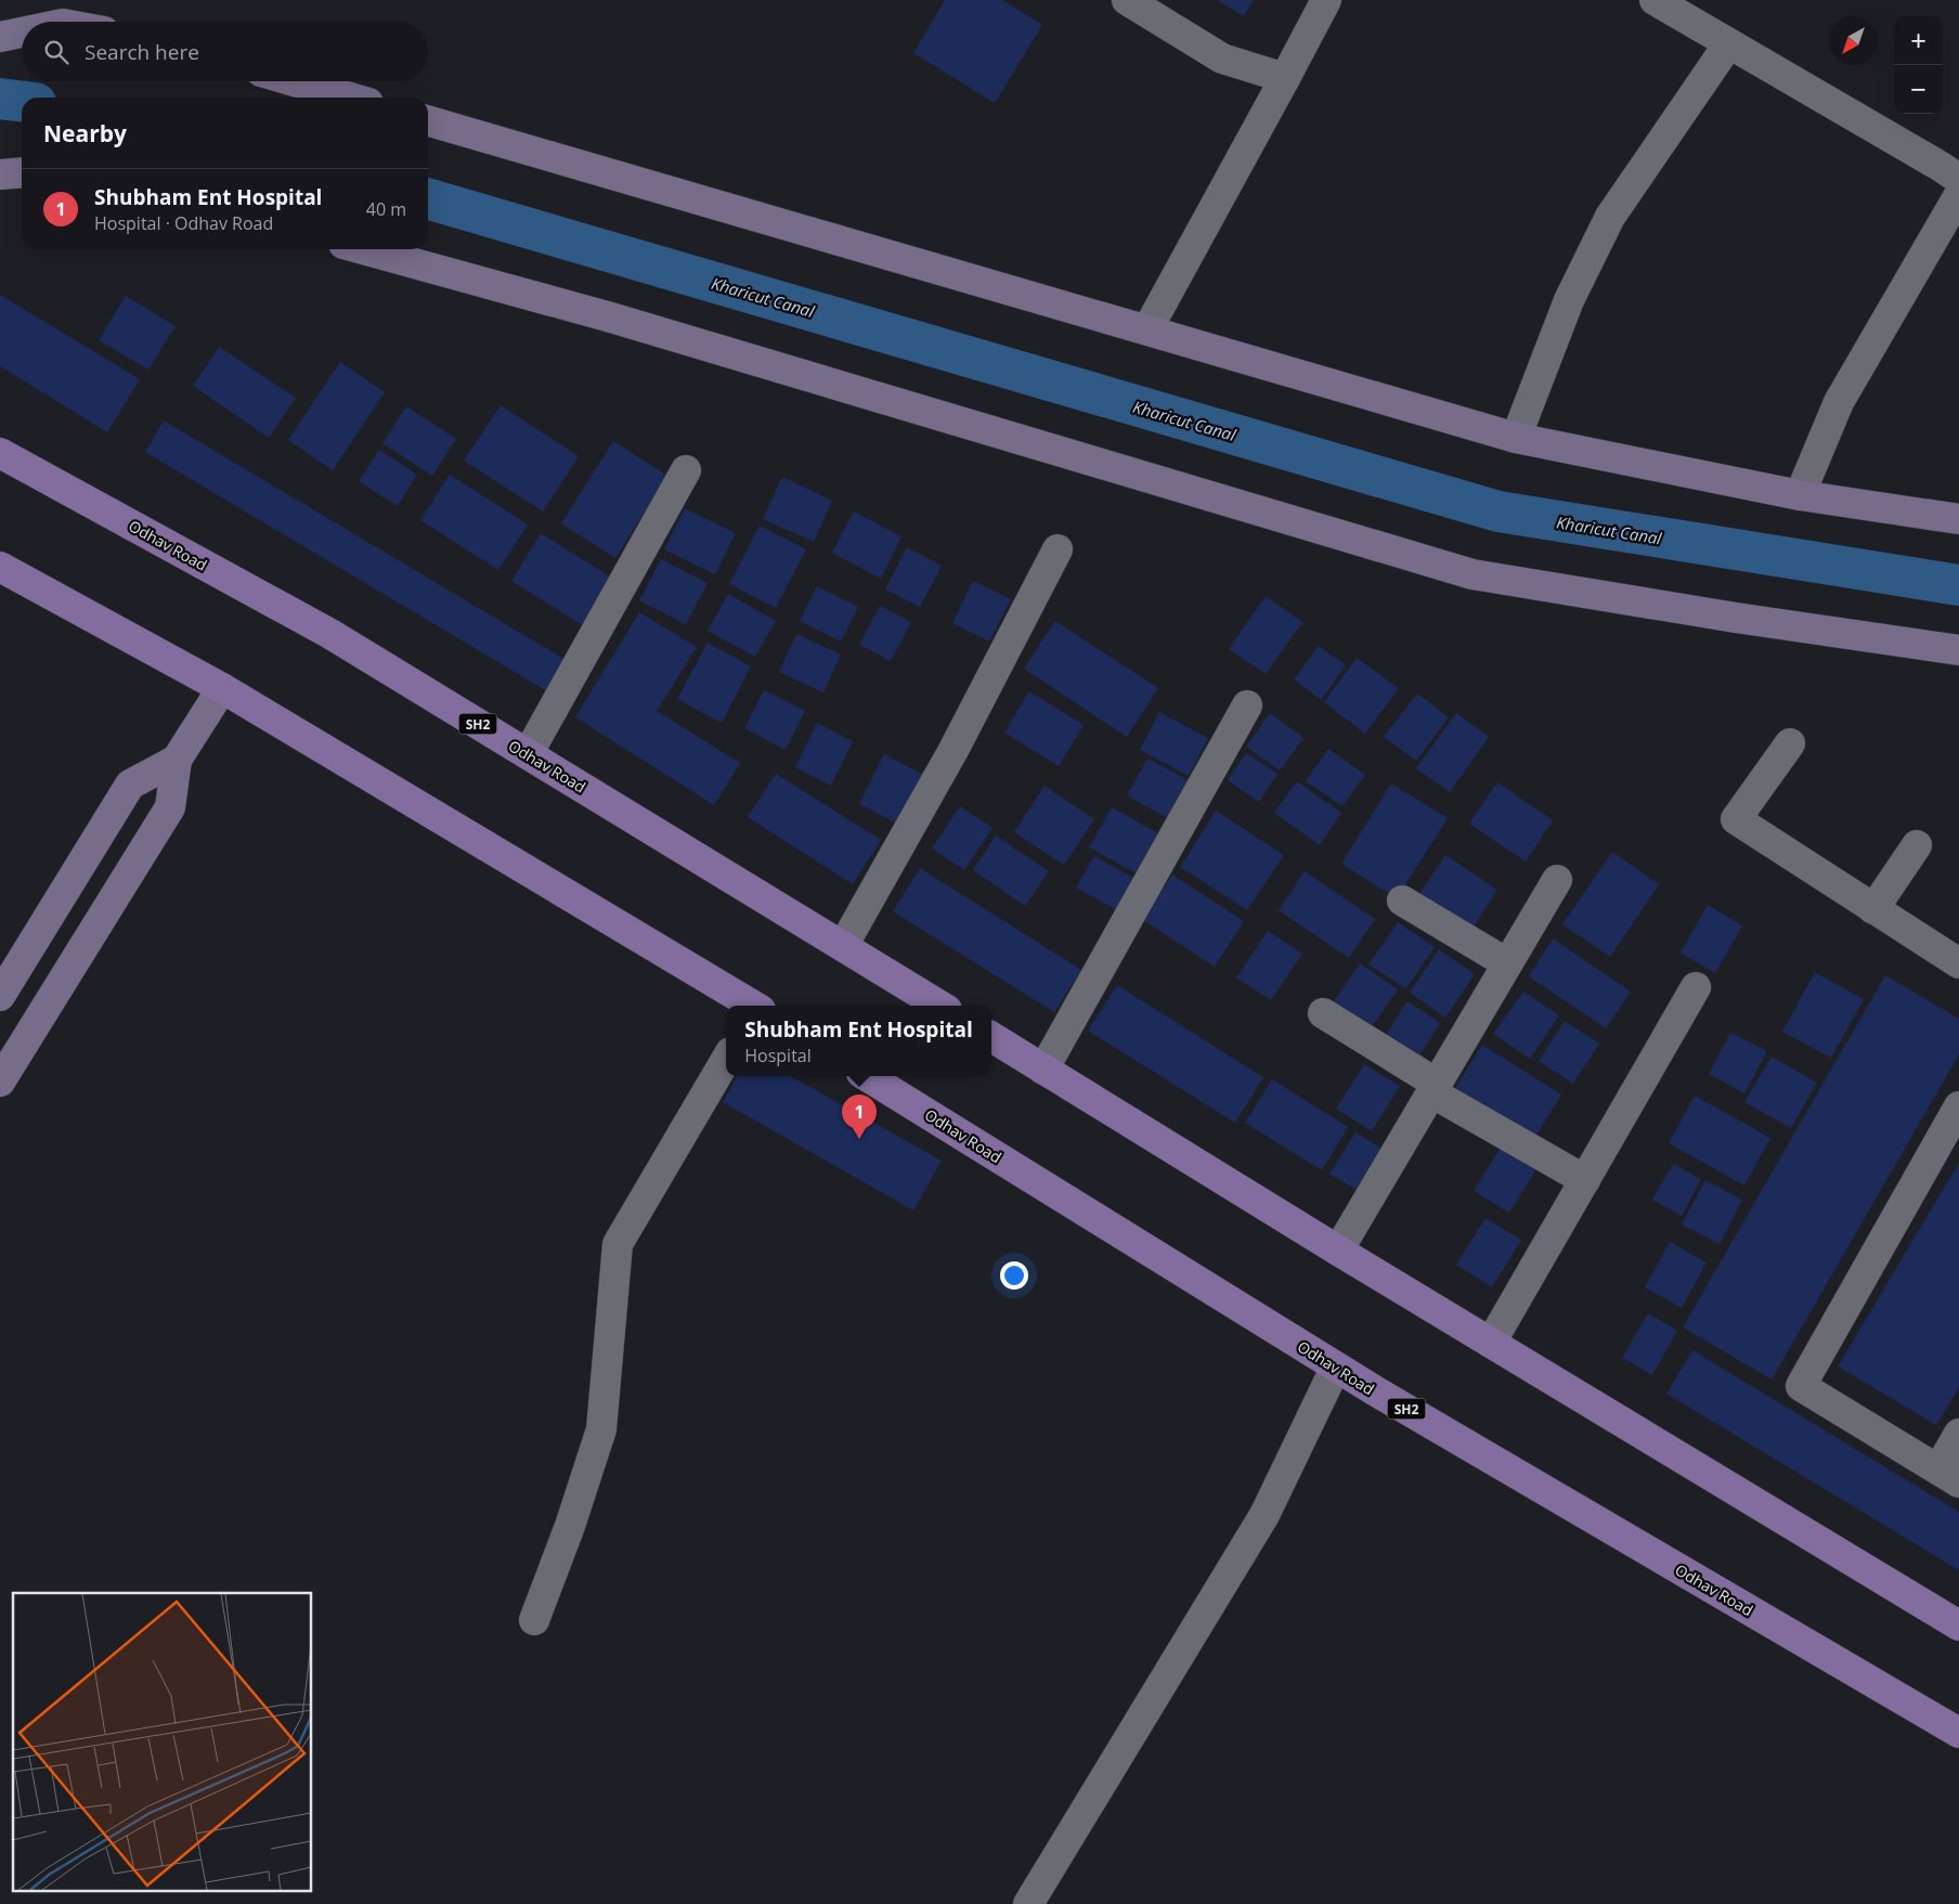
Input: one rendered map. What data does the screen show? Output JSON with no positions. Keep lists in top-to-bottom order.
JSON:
{
  "streets": {
    "main road": ["Odhav Road", "SH2"]
  },
  "water": ["Kharicut Canal"],
  "north": "bottom left",
  "page": {
    "map_buttons": ["+", "−"],
    "search": "Search here",
    "heading": "Nearby",
    "list": [
      {
        "mark": "1",
        "name": "Shubham Ent Hospital",
        "note": "Hospital · Odhav Road",
        "value": "40 m"
      }
    ],
    "popup": ["Shubham Ent Hospital", "Hospital"],
    "pins": "1"
  }
}
